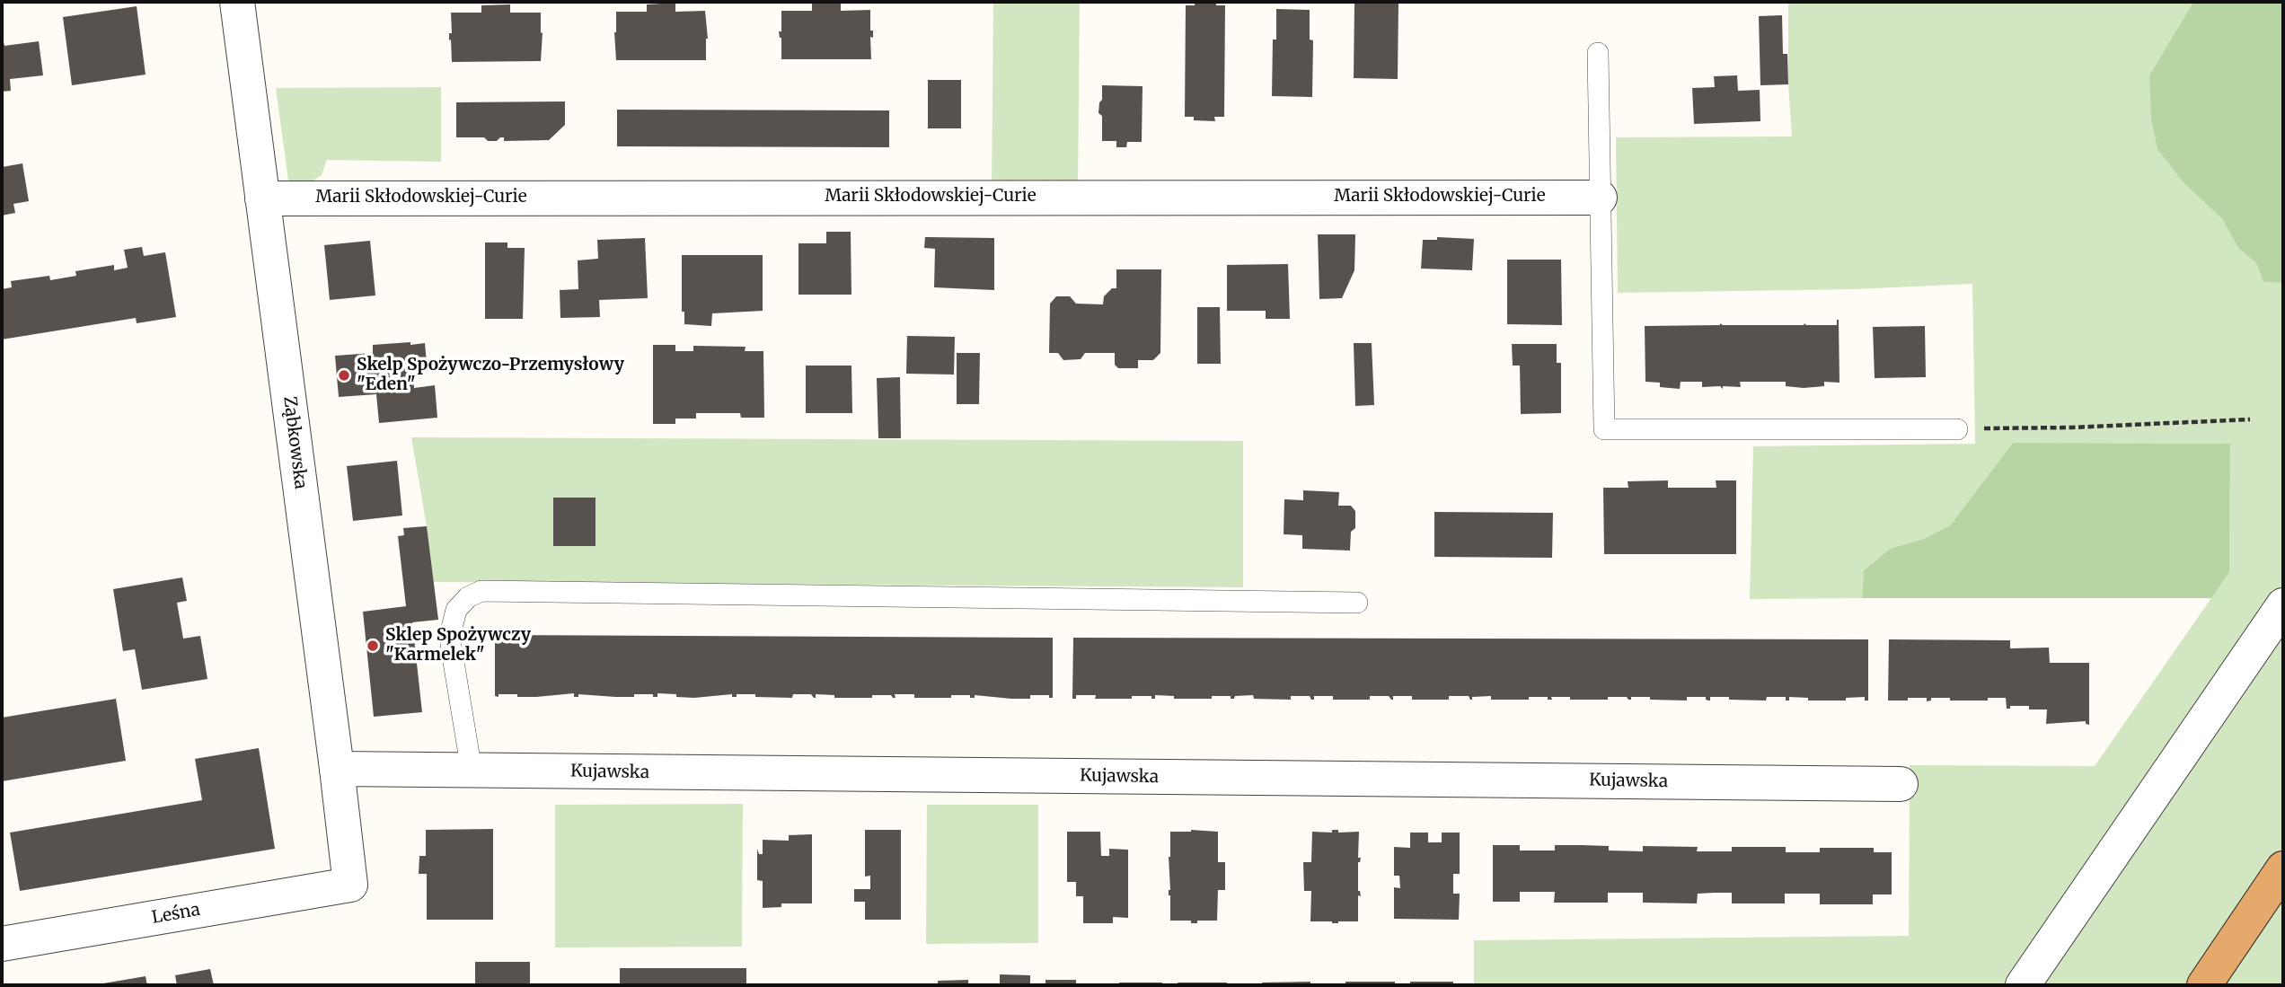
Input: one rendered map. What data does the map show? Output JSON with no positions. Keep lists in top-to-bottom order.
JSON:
{
  "streets": {
    "street": [
      "Marii Skłodowskiej-Curie",
      "Ząbkowska",
      "Kujawska",
      "Leśna"
    ]
  },
  "crossings": [
    ["Marii Skłodowskiej-Curie", "Ząbkowska"],
    ["Ząbkowska", "Kujawska"],
    ["Ząbkowska", "Leśna"]
  ],
  "places": ["Skelp Spożywczo-Przemysłowy \"Eden\"", "Sklep Spożywczy \"Karmelek\""]
}
